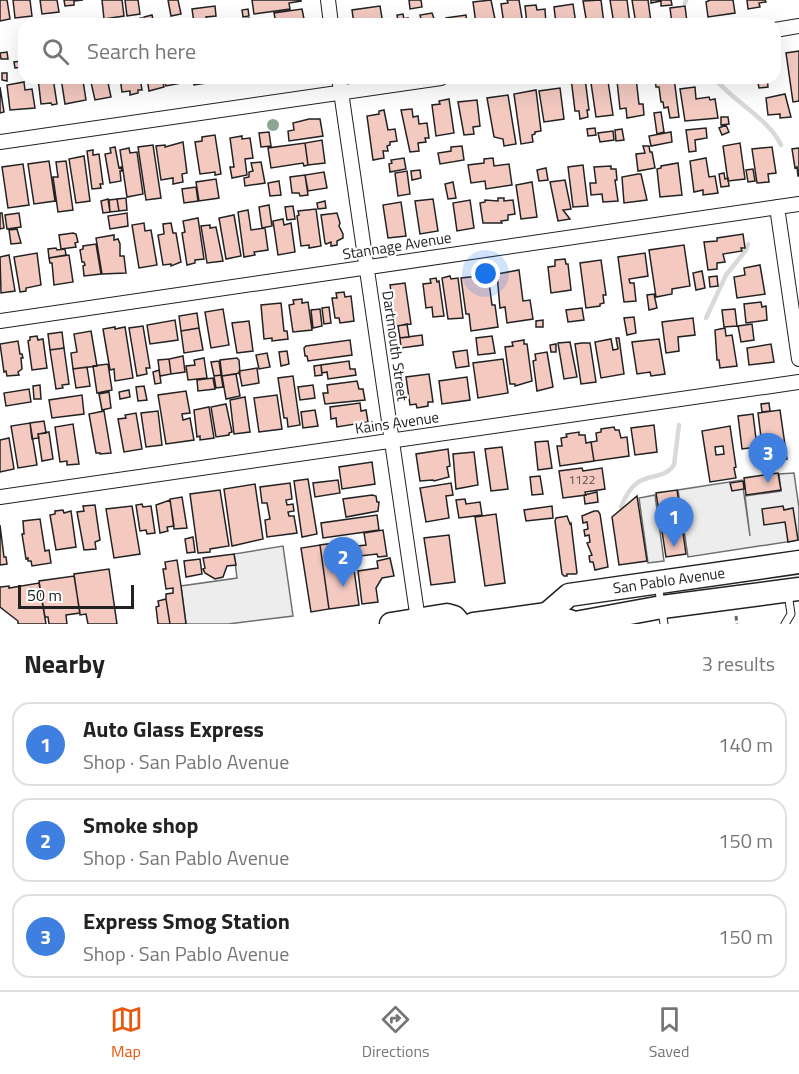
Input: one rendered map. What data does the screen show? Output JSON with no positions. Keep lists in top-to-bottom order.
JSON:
{
  "streets": {
    "main road": ["San Pablo Avenue"],
    "street": ["Stannage Avenue", "Dartmouth Street", "Kains Avenue"]
  },
  "crossings": [
    ["Stannage Avenue", "Dartmouth Street"],
    ["Dartmouth Street", "Kains Avenue"]
  ],
  "house_numbers": ["1122"],
  "scale_bar": "50 m",
  "page": {
    "search": "Search here",
    "pins": ["3", "1", "2"],
    "scale": "50 m",
    "heading": ["Nearby", "3 results"],
    "list": [
      {
        "mark": "1",
        "name": "Auto Glass Express",
        "note": "Shop · San Pablo Avenue",
        "value": "140 m"
      },
      {
        "mark": "2",
        "name": "Smoke shop",
        "note": "Shop · San Pablo Avenue",
        "value": "150 m"
      },
      {
        "mark": "3",
        "name": "Express Smog Station",
        "note": "Shop · San Pablo Avenue",
        "value": "150 m"
      }
    ],
    "nav": ["Map", "Directions", "Saved"]
  }
}
